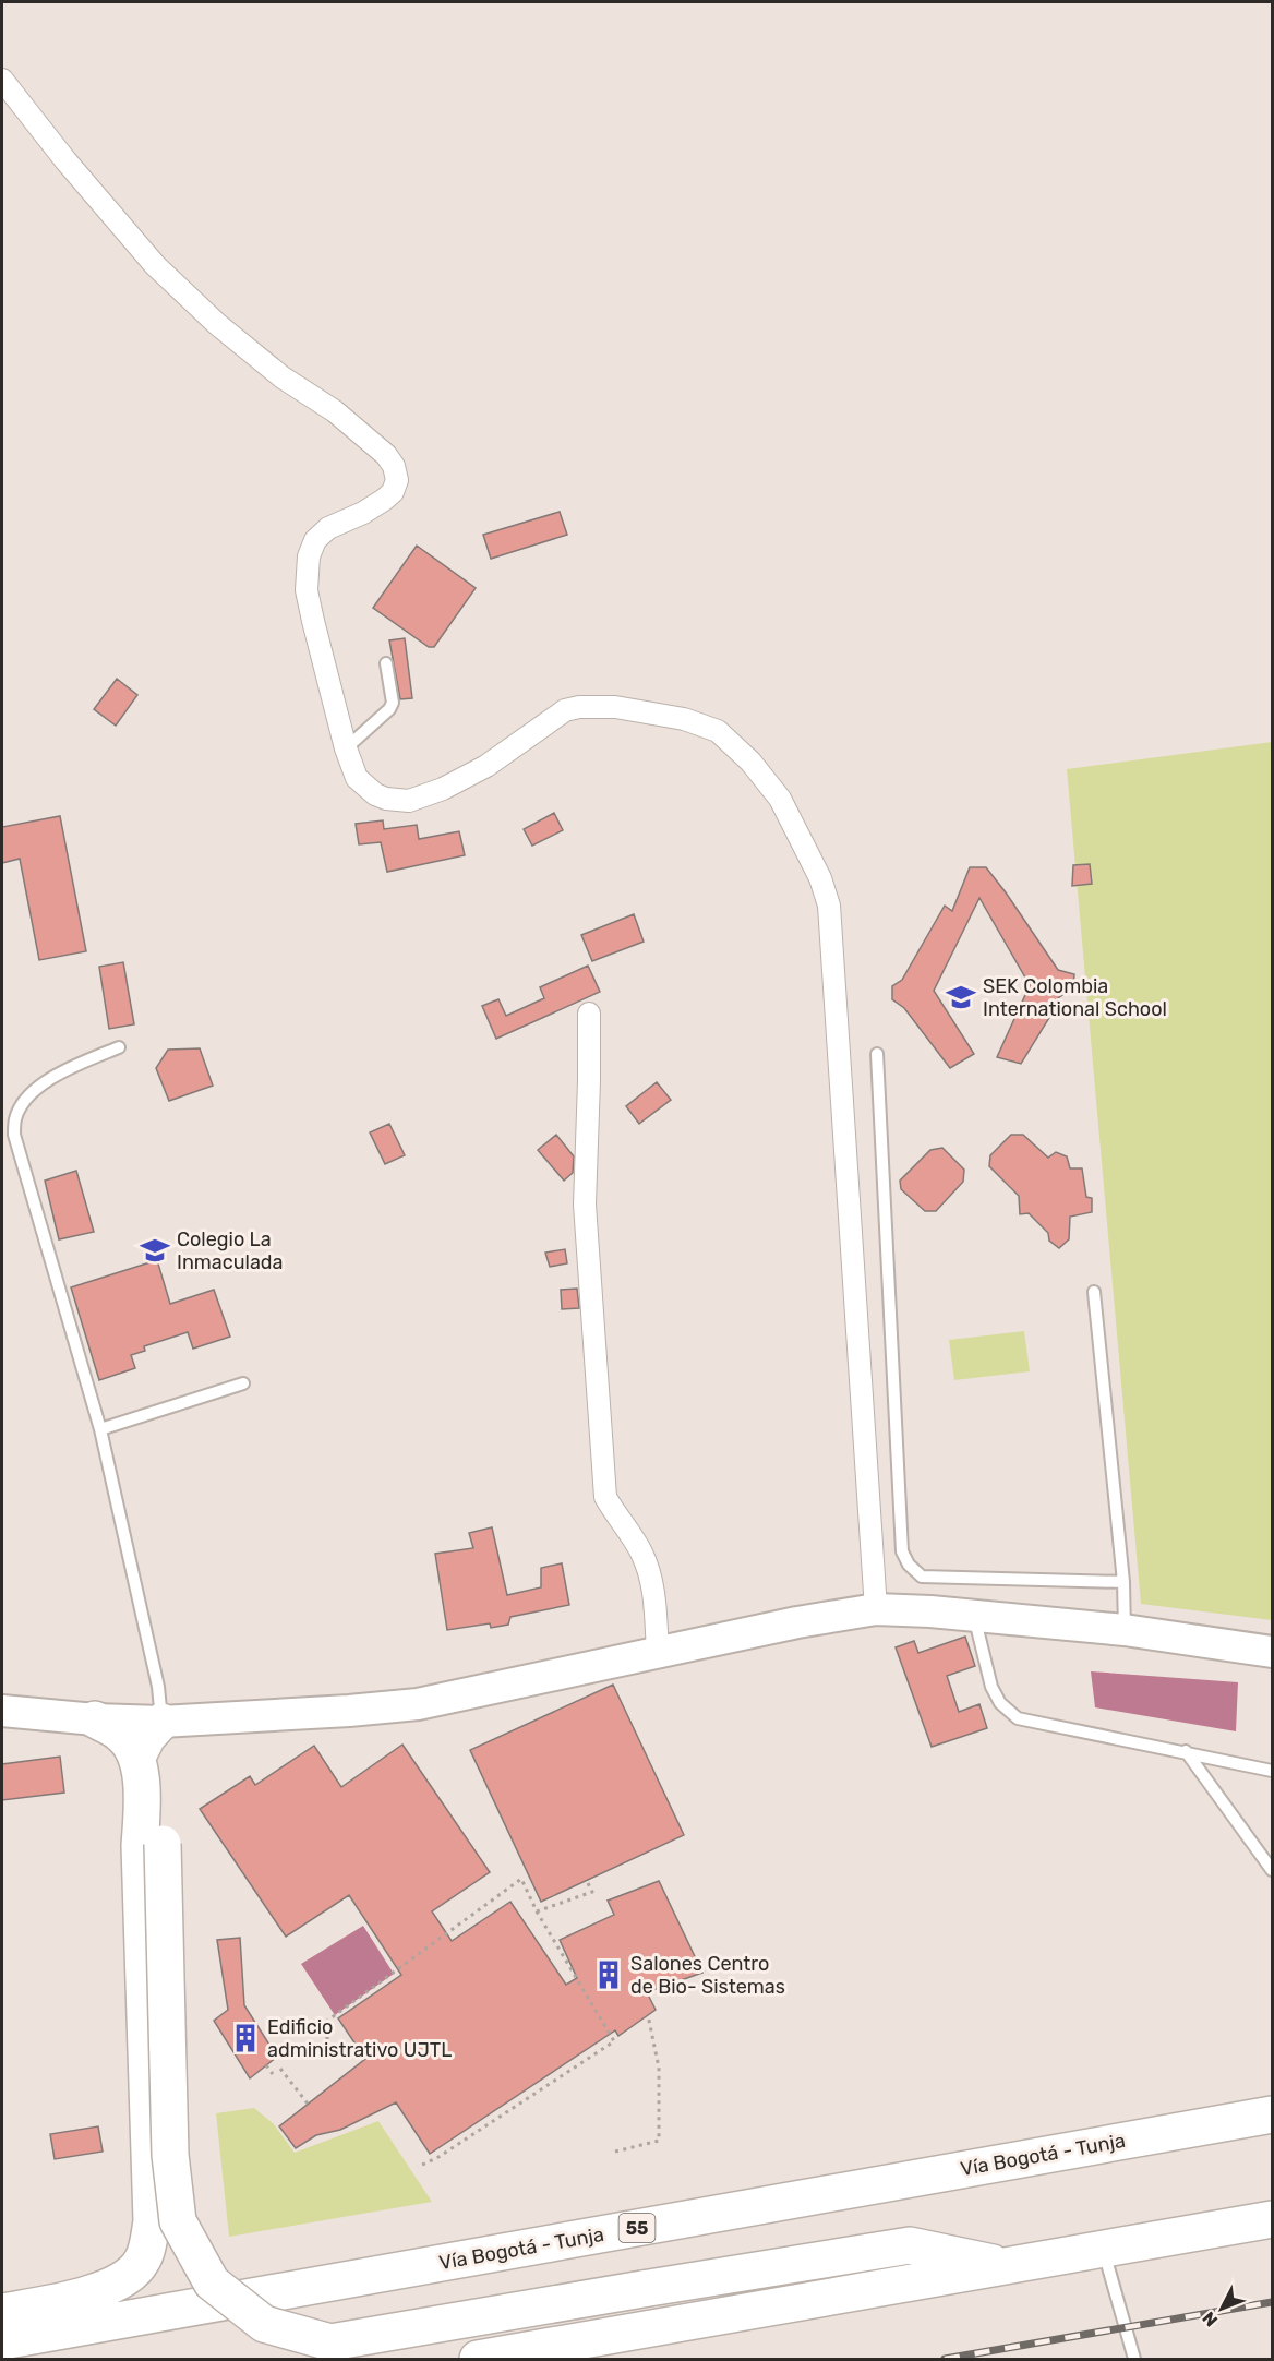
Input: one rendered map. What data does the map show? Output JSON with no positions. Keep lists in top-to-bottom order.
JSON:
{
  "streets": {
    "highway": ["Vía Bogotá - Tunja", "55"]
  },
  "places": {
    "school or university": ["SEK Colombia International School", "Colegio La Inmaculada"],
    "building": ["Salones Centro de Bio- Sistemas", "Edificio administrativo UJTL"]
  },
  "north": "bottom left"
}
